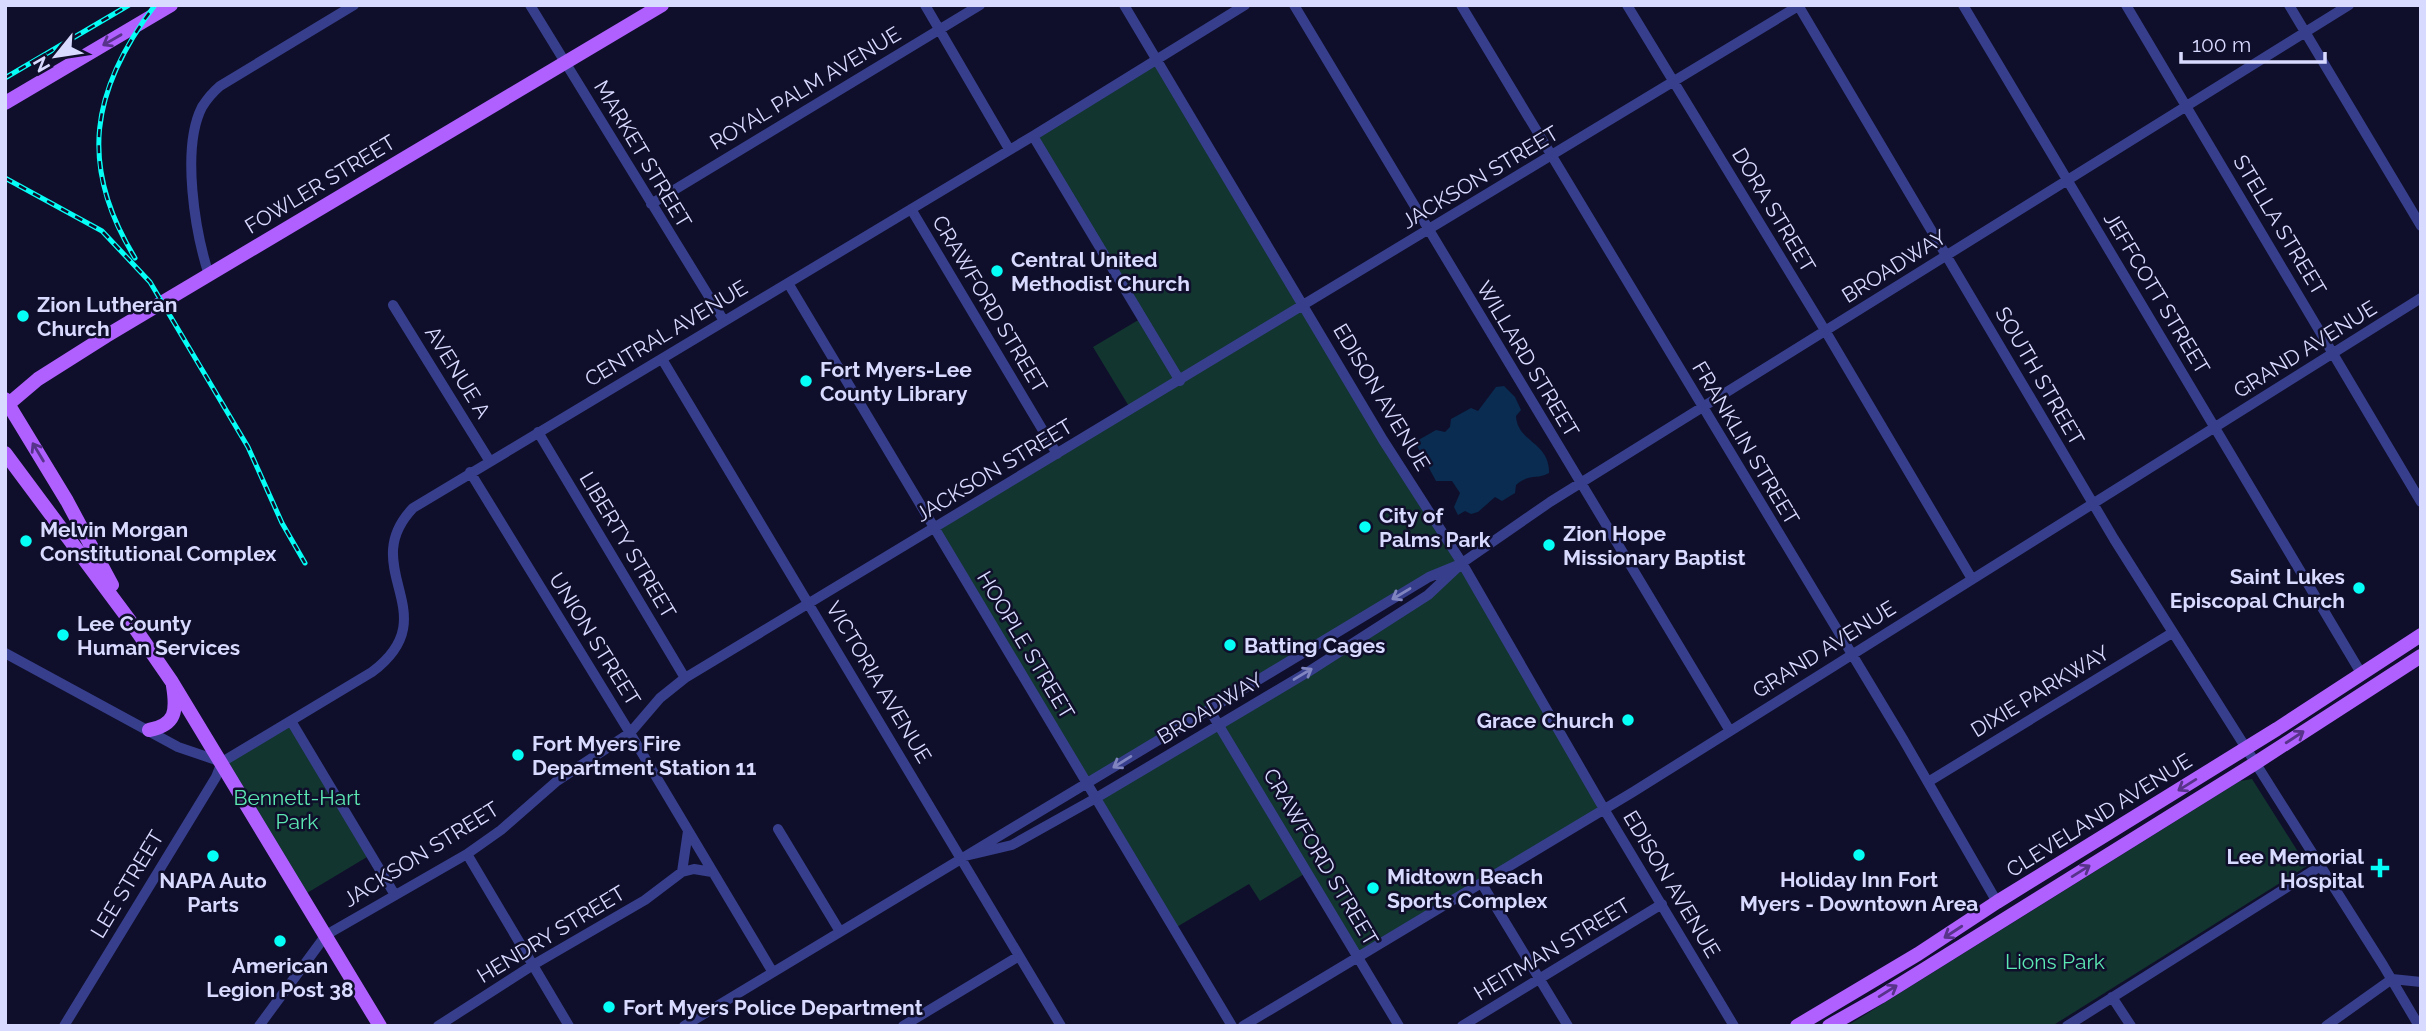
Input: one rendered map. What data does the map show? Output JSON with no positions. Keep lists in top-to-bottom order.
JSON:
{
  "streets": {
    "main road": ["FOWLER STREET", "CLEVELAND AVENUE"],
    "street": [
      "ROYAL PALM AVENUE",
      "MARKET STREET",
      "JACKSON STREET",
      "DORA STREET",
      "STELLA STREET",
      "BROADWAY",
      "JEFFCOTT STREET",
      "CRAWFORD STREET",
      "CENTRAL AVENUE",
      "GRAND AVENUE",
      "WILLARD STREET",
      "AVENUE A",
      "SOUTH STREET",
      "EDISON AVENUE",
      "FRANKLIN STREET",
      "LIBERTY STREET",
      "UNION STREET",
      "HOOPLE STREET",
      "VICTORIA AVENUE",
      "DIXIE PARKWAY",
      "LEE STREET",
      "HENDRY STREET",
      "HEITMAN STREET"
    ]
  },
  "crossings": [
    ["ROYAL PALM AVENUE", "MARKET STREET"],
    ["MARKET STREET", "FOWLER STREET"],
    ["MARKET STREET", "CENTRAL AVENUE"],
    ["JACKSON STREET", "DORA STREET"],
    ["JACKSON STREET", "CRAWFORD STREET"],
    ["JACKSON STREET", "WILLARD STREET"],
    ["JACKSON STREET", "SOUTH STREET"],
    ["JACKSON STREET", "EDISON AVENUE"],
    ["JACKSON STREET", "FRANKLIN STREET"],
    ["JACKSON STREET", "LIBERTY STREET"],
    ["JACKSON STREET", "UNION STREET"],
    ["JACKSON STREET", "HOOPLE STREET"],
    ["JACKSON STREET", "VICTORIA AVENUE"],
    ["DORA STREET", "BROADWAY"],
    ["DORA STREET", "GRAND AVENUE"],
    ["STELLA STREET", "BROADWAY"],
    ["STELLA STREET", "GRAND AVENUE"],
    ["BROADWAY", "JEFFCOTT STREET"],
    ["BROADWAY", "CRAWFORD STREET"],
    ["BROADWAY", "WILLARD STREET"],
    ["BROADWAY", "SOUTH STREET"],
    ["BROADWAY", "EDISON AVENUE"],
    ["BROADWAY", "FRANKLIN STREET"],
    ["BROADWAY", "UNION STREET"],
    ["BROADWAY", "HOOPLE STREET"],
    ["BROADWAY", "VICTORIA AVENUE"],
    ["JEFFCOTT STREET", "GRAND AVENUE"],
    ["JEFFCOTT STREET", "CLEVELAND AVENUE"],
    ["CRAWFORD STREET", "CENTRAL AVENUE"],
    ["CRAWFORD STREET", "GRAND AVENUE"],
    ["CENTRAL AVENUE", "AVENUE A"],
    ["CENTRAL AVENUE", "EDISON AVENUE"],
    ["CENTRAL AVENUE", "LIBERTY STREET"],
    ["CENTRAL AVENUE", "UNION STREET"],
    ["CENTRAL AVENUE", "HOOPLE STREET"],
    ["CENTRAL AVENUE", "VICTORIA AVENUE"],
    ["CENTRAL AVENUE", "LEE STREET"],
    ["GRAND AVENUE", "WILLARD STREET"],
    ["GRAND AVENUE", "SOUTH STREET"],
    ["GRAND AVENUE", "EDISON AVENUE"],
    ["GRAND AVENUE", "FRANKLIN STREET"],
    ["SOUTH STREET", "DIXIE PARKWAY"],
    ["SOUTH STREET", "CLEVELAND AVENUE"],
    ["EDISON AVENUE", "HEITMAN STREET"],
    ["FRANKLIN STREET", "DIXIE PARKWAY"],
    ["FRANKLIN STREET", "CLEVELAND AVENUE"]
  ],
  "parks": ["Bennett-Hart Park", "Lions Park"],
  "places": {
    "other": [
      "Central United Methodist Church",
      "Zion Lutheran Church",
      "Fort Myers-Lee County Library",
      "City of Palms Park",
      "Melvin Morgan Constitutional Complex",
      "Zion Hope Missionary Baptist",
      "Saint Lukes Episcopal Church",
      "Lee County Human Services",
      "Batting Cages",
      "Grace Church",
      "Fort Myers Fire Department Station 11",
      "Holiday Inn Fort Myers - Downtown Area",
      "NAPA Auto Parts",
      "Midtown Beach Sports Complex",
      "American Legion Post 38",
      "Fort Myers Police Department"
    ],
    "health": ["Lee Memorial Hospital"]
  },
  "scale_bar": "100 m",
  "north": "bottom left"
}
